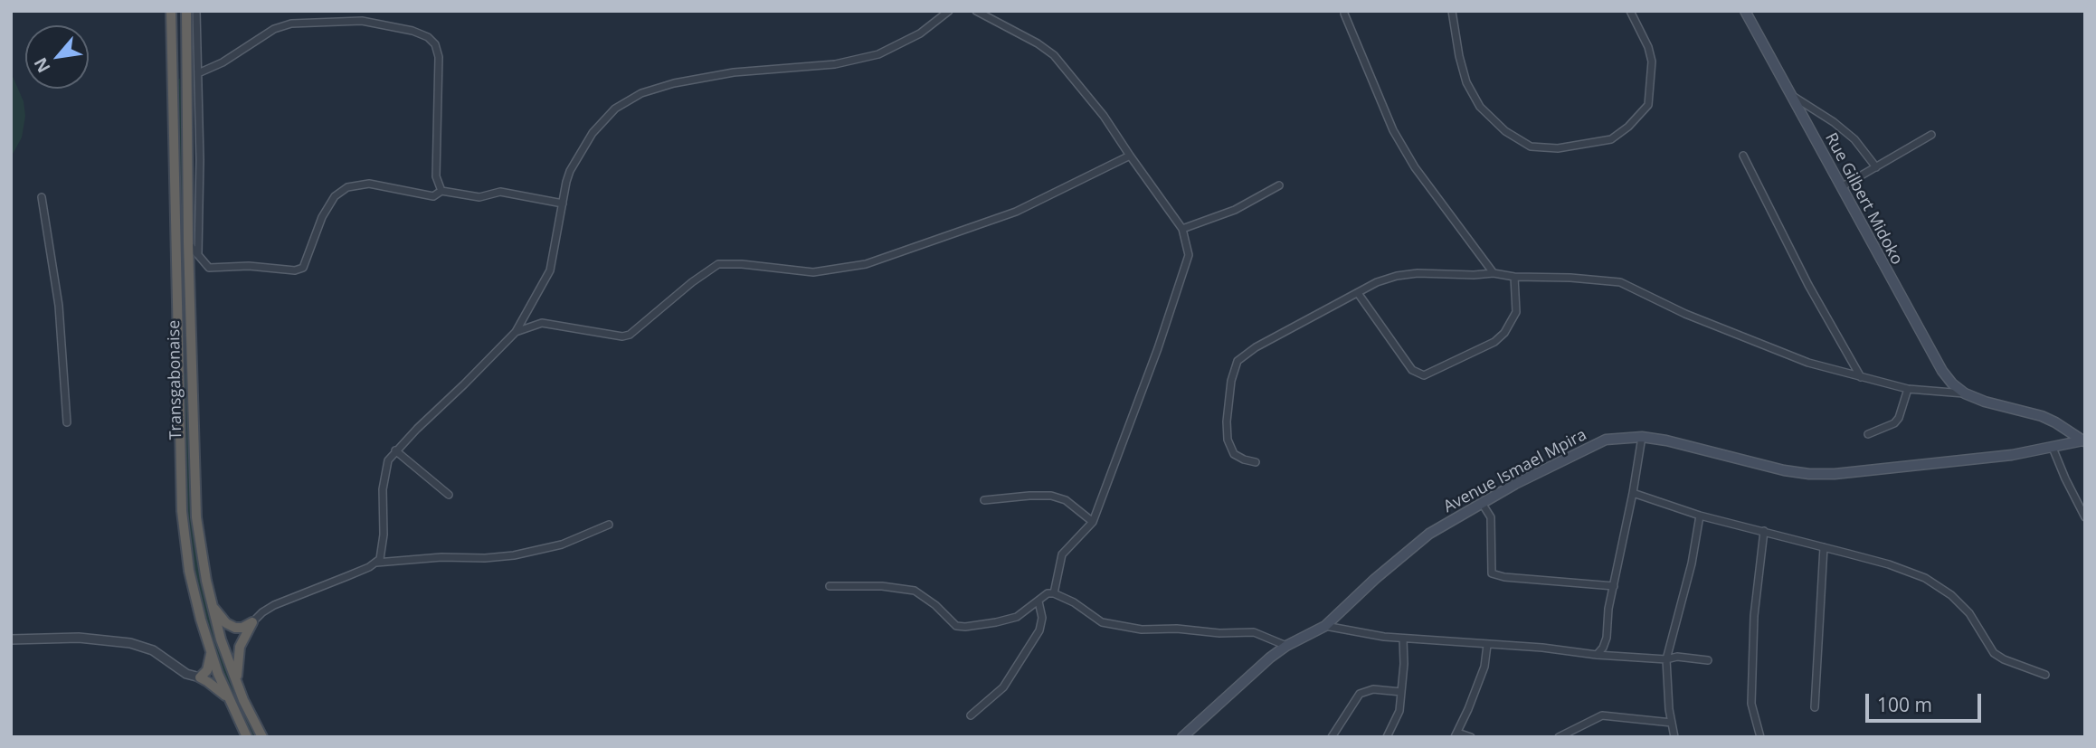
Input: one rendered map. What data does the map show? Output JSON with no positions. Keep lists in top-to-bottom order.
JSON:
{
  "streets": {
    "highway": ["Transgabonaise"],
    "main road": ["Rue Gilbert Midoko", "Avenue Ismael Mpira"]
  },
  "scale_bar": "100 m",
  "north": "bottom left"
}
